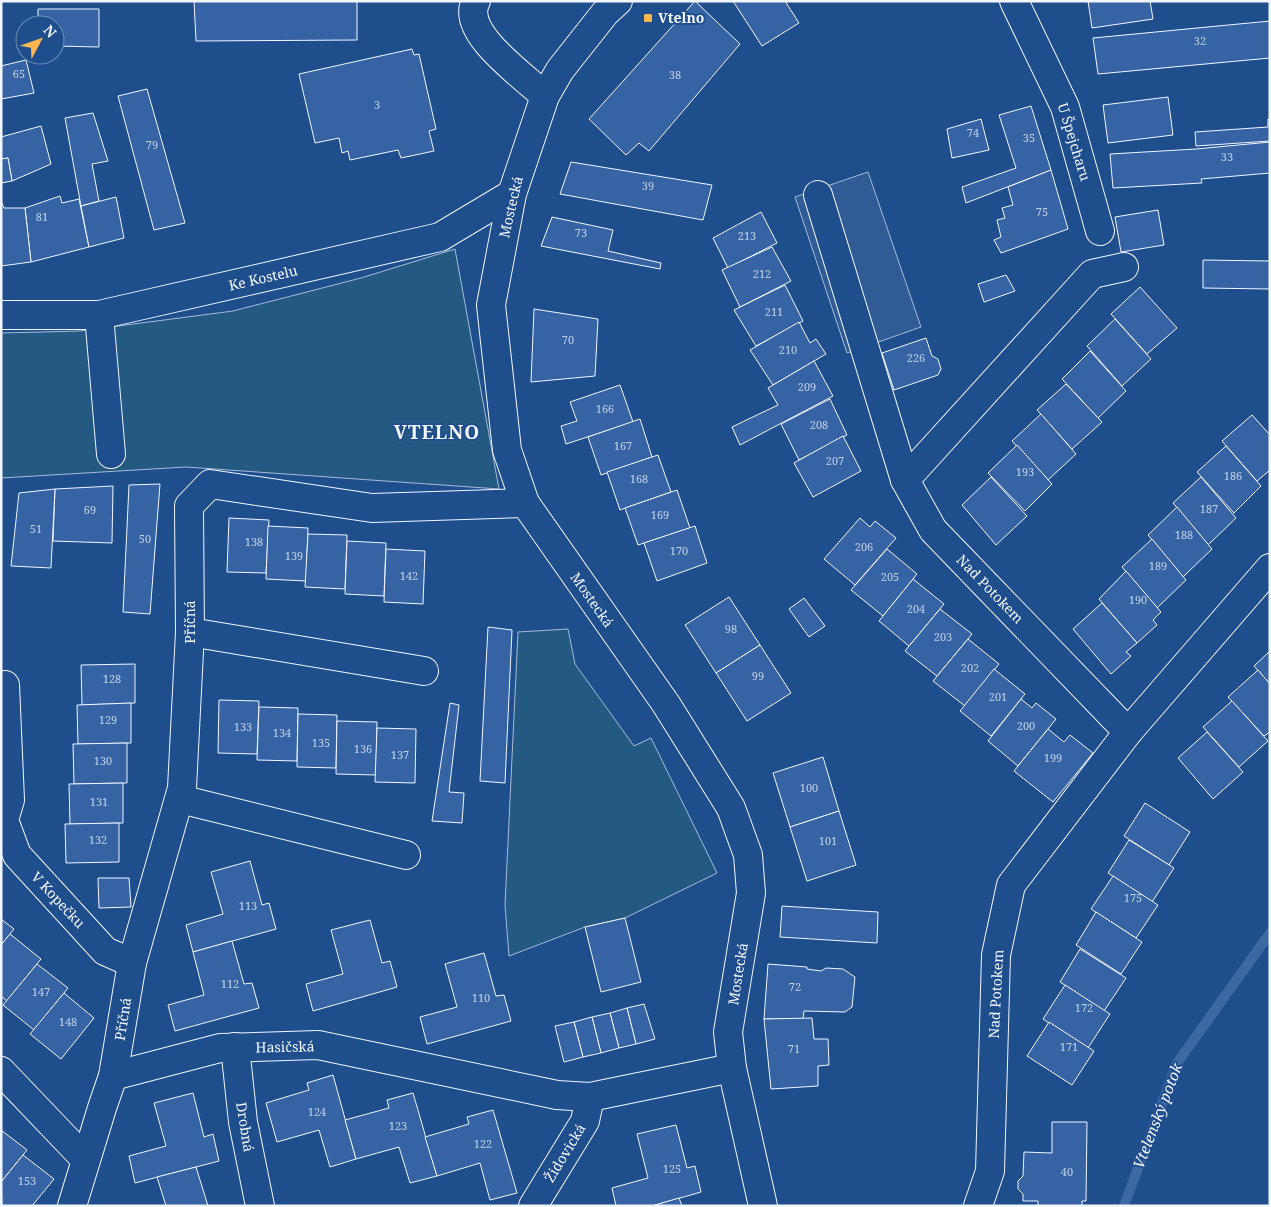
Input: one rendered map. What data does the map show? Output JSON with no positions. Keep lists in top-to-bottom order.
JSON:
{
  "streets": {
    "street": [
      "U Špejcharu",
      "Mostecká",
      "Ke Kostelu",
      "Nad Potokem",
      "Příčná",
      "V Kopečku",
      "Hasičská",
      "Drobná",
      "Židovická"
    ]
  },
  "crossings": [
    ["Mostecká", "Ke Kostelu"],
    ["Mostecká", "Příčná"],
    ["Mostecká", "Hasičská"],
    ["Příčná", "V Kopečku"],
    ["Příčná", "Hasičská"],
    ["Hasičská", "Drobná"],
    ["Hasičská", "Židovická"]
  ],
  "districts": ["VTELNO"],
  "water": ["Vtelenský potok"],
  "places": {
    "transit": ["Vtelno"]
  },
  "house_numbers": [
    "32",
    "65",
    "38",
    "3",
    "74",
    "35",
    "79",
    "33",
    "39",
    "75",
    "81",
    "73",
    "213",
    "212",
    "211",
    "70",
    "210",
    "226",
    "209",
    "166",
    "208",
    "167",
    "207",
    "193",
    "186",
    "168",
    "187",
    "69",
    "169",
    "51",
    "188",
    "50",
    "138",
    "206",
    "170",
    "139",
    "189",
    "142",
    "205",
    "190",
    "204",
    "98",
    "203",
    "202",
    "99",
    "128",
    "201",
    "129",
    "200",
    "133",
    "134",
    "135",
    "136",
    "137",
    "199",
    "130",
    "100",
    "131",
    "132",
    "101",
    "175",
    "113",
    "112",
    "72",
    "147",
    "110",
    "172",
    "148",
    "171",
    "71",
    "124",
    "123",
    "122",
    "125",
    "40",
    "153"
  ],
  "north": "top right"
}
